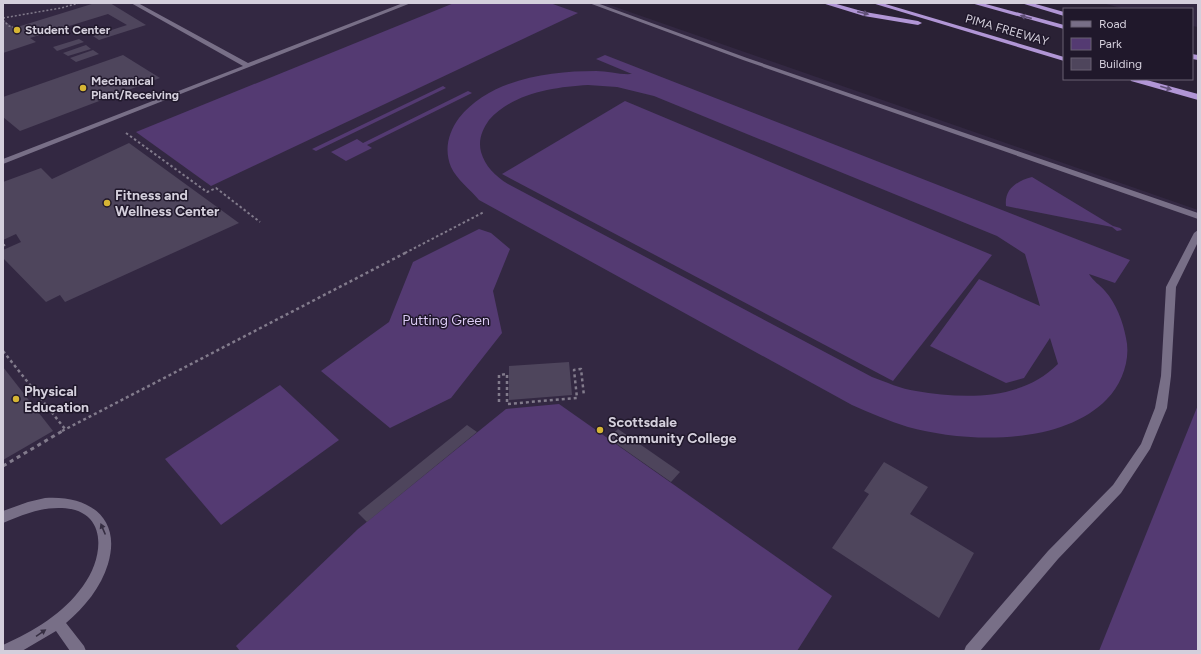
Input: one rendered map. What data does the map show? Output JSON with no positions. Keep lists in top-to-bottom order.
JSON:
{
  "streets": {
    "highway": ["PIMA FREEWAY"]
  },
  "parks": ["Putting Green"],
  "places": [
    "Student Center",
    "Mechanical Plant/Receiving",
    "Fitness and Wellness Center",
    "Physical Education",
    "Scottsdale Community College"
  ],
  "legend": ["Road", "Park", "Building"]
}
